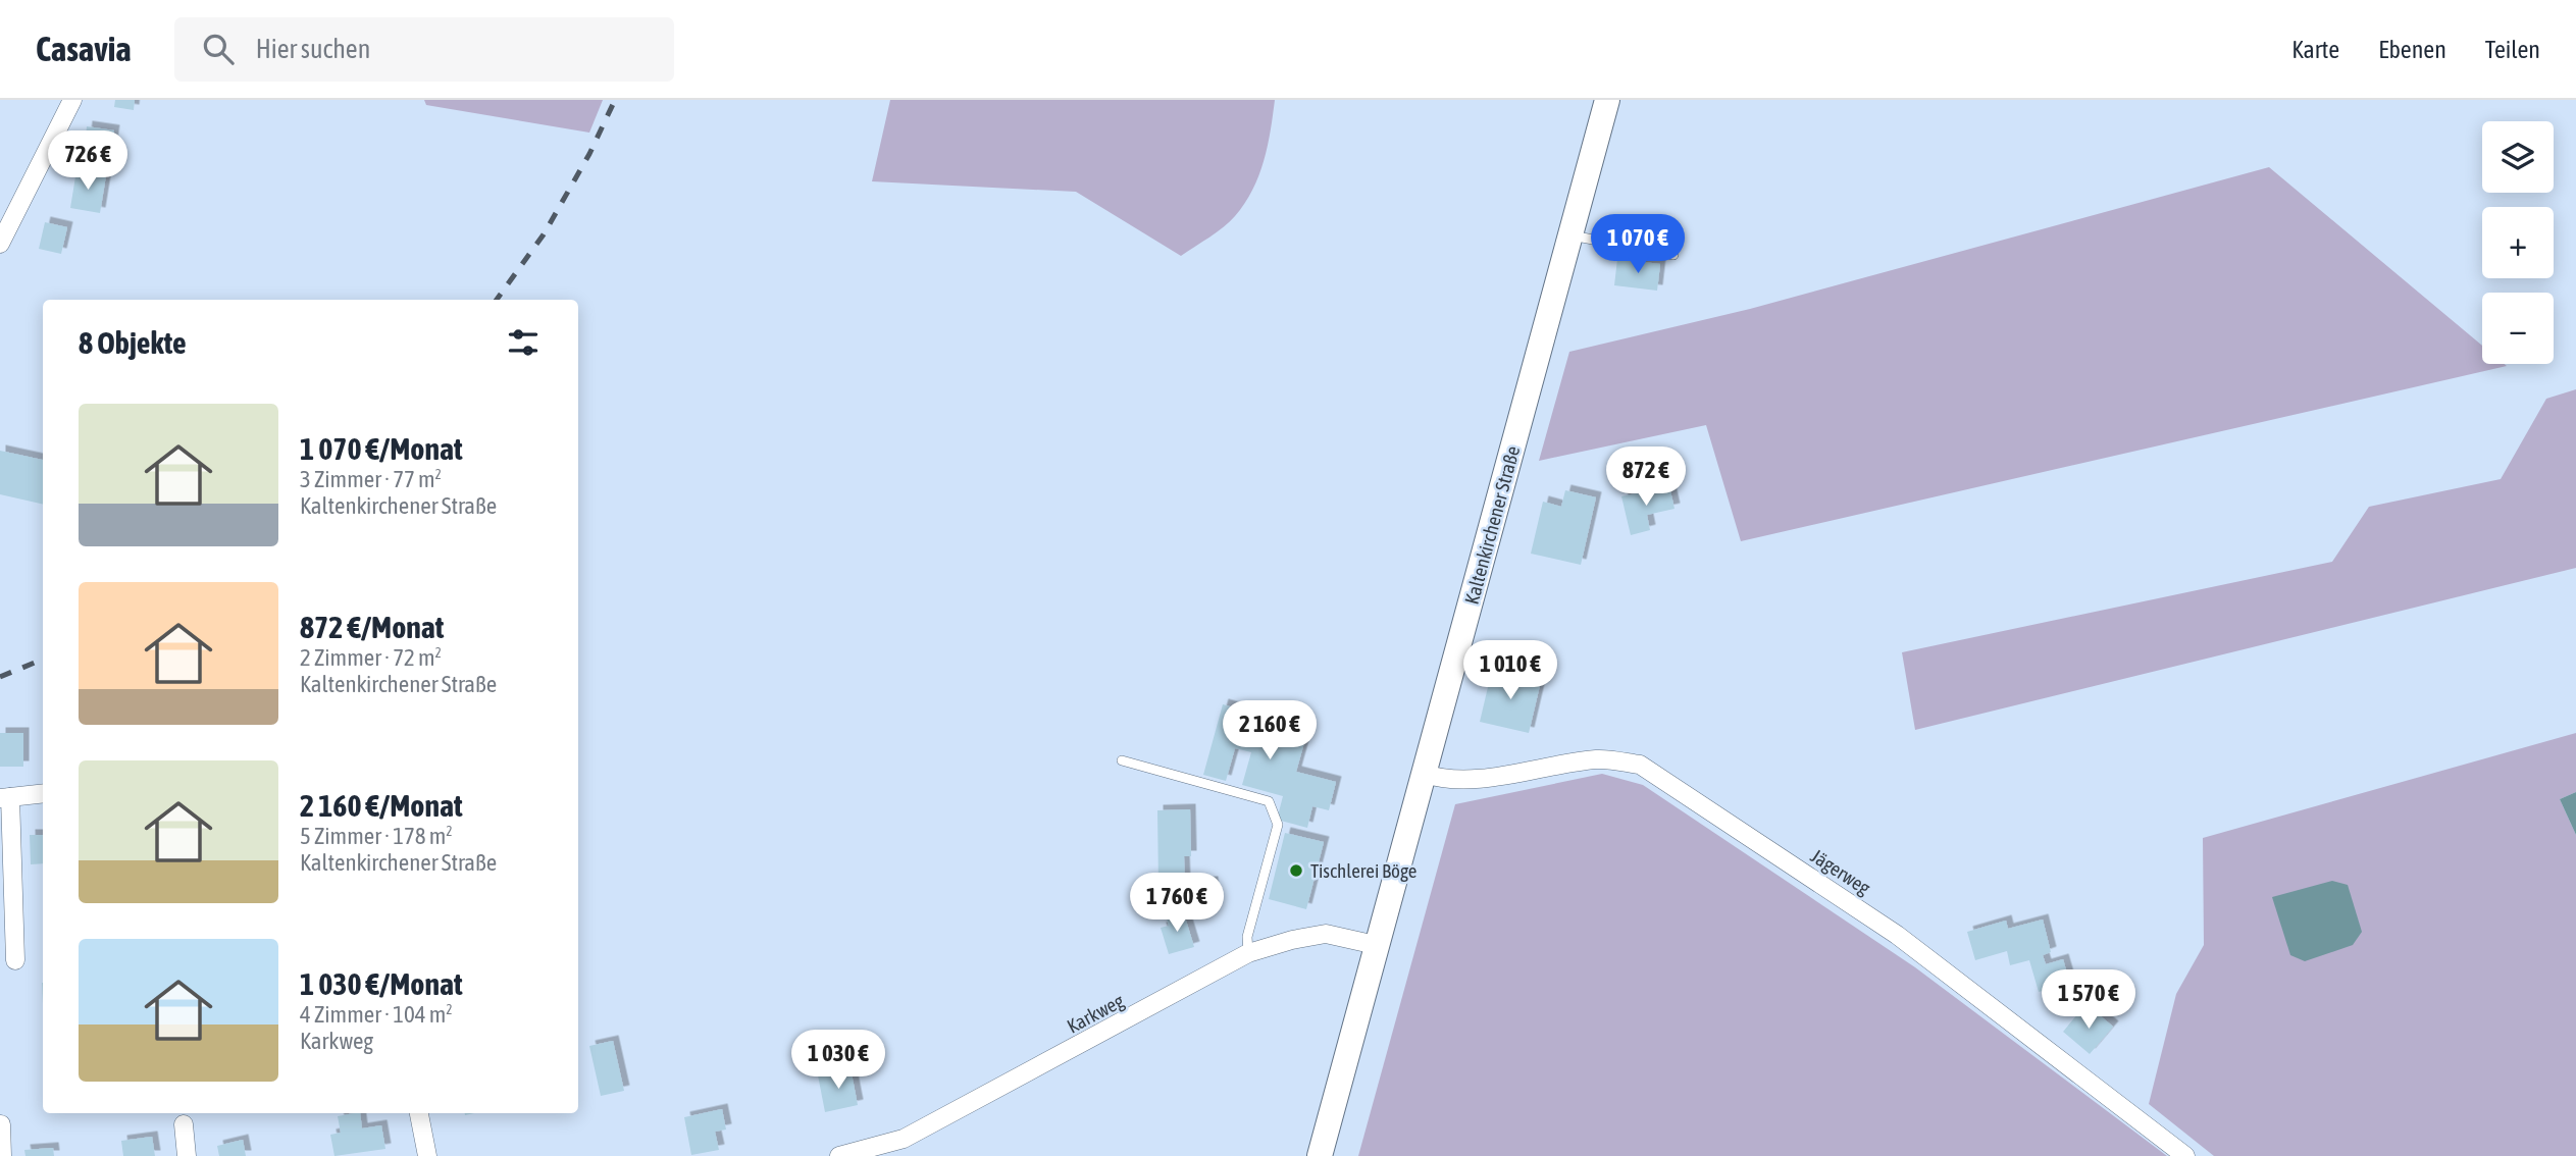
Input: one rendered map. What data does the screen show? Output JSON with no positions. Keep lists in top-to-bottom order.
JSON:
{
  "streets": {
    "main road": ["Kaltenkirchener Straße"],
    "street": ["Jägerweg", "Karkweg"]
  },
  "crossings": [
    ["Kaltenkirchener Straße", "Jägerweg"],
    ["Kaltenkirchener Straße", "Karkweg"]
  ],
  "places": ["Tischlerei Böge"],
  "page": {
    "header": "Casavia",
    "search": "Hier suchen",
    "nav": ["Karte", "Ebenen", "Teilen"],
    "map_buttons": ["+", "−"],
    "price": [
      "726 €",
      "1 070 €",
      "872 €",
      "1 010 €",
      "2 160 €",
      "1 760 €",
      "1 570 €",
      "1 030 €"
    ],
    "heading": "8 Objekte",
    "list": [
      {
        "name": "1 070 €/Monat",
        "note": "3 Zimmer · 77 m² · Kaltenkirchener Straße"
      },
      {
        "name": "872 €/Monat",
        "note": "2 Zimmer · 72 m² · Kaltenkirchener Straße"
      },
      {
        "name": "2 160 €/Monat",
        "note": "5 Zimmer · 178 m² · Kaltenkirchener Straße"
      },
      {
        "name": "1 030 €/Monat",
        "note": "4 Zimmer · 104 m² · Karkweg"
      }
    ]
  }
}
